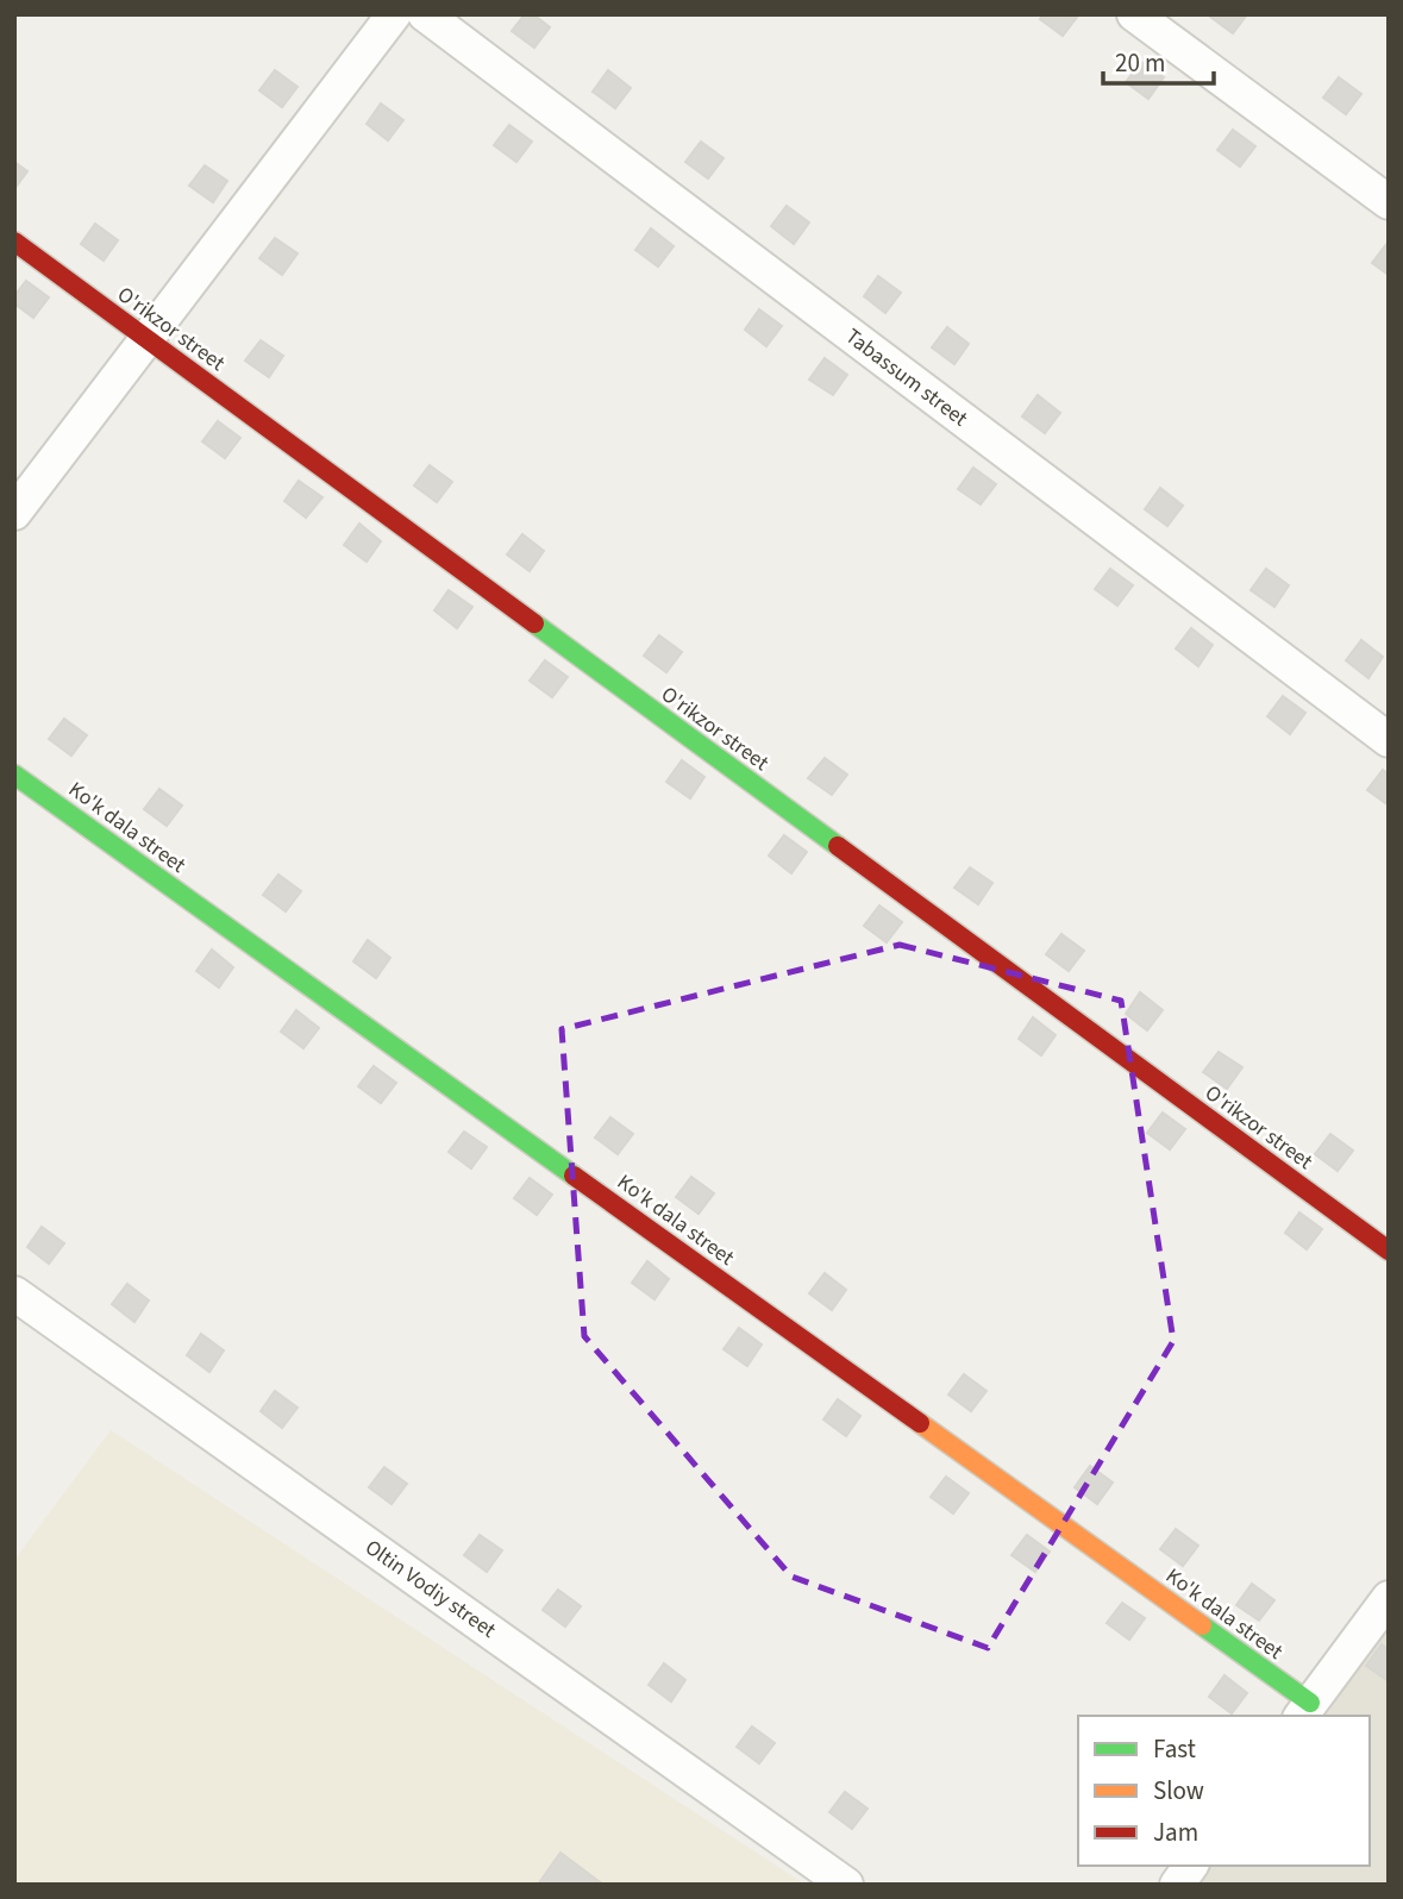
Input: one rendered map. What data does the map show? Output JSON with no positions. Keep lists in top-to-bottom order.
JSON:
{
  "streets": {
    "street": [
      "O'rikzor street",
      "Tabassum street",
      "Ko'k dala street",
      "Oltin Vodiy street"
    ]
  },
  "legend": ["Fast", "Slow", "Jam"],
  "scale_bar": "20 m"
}
